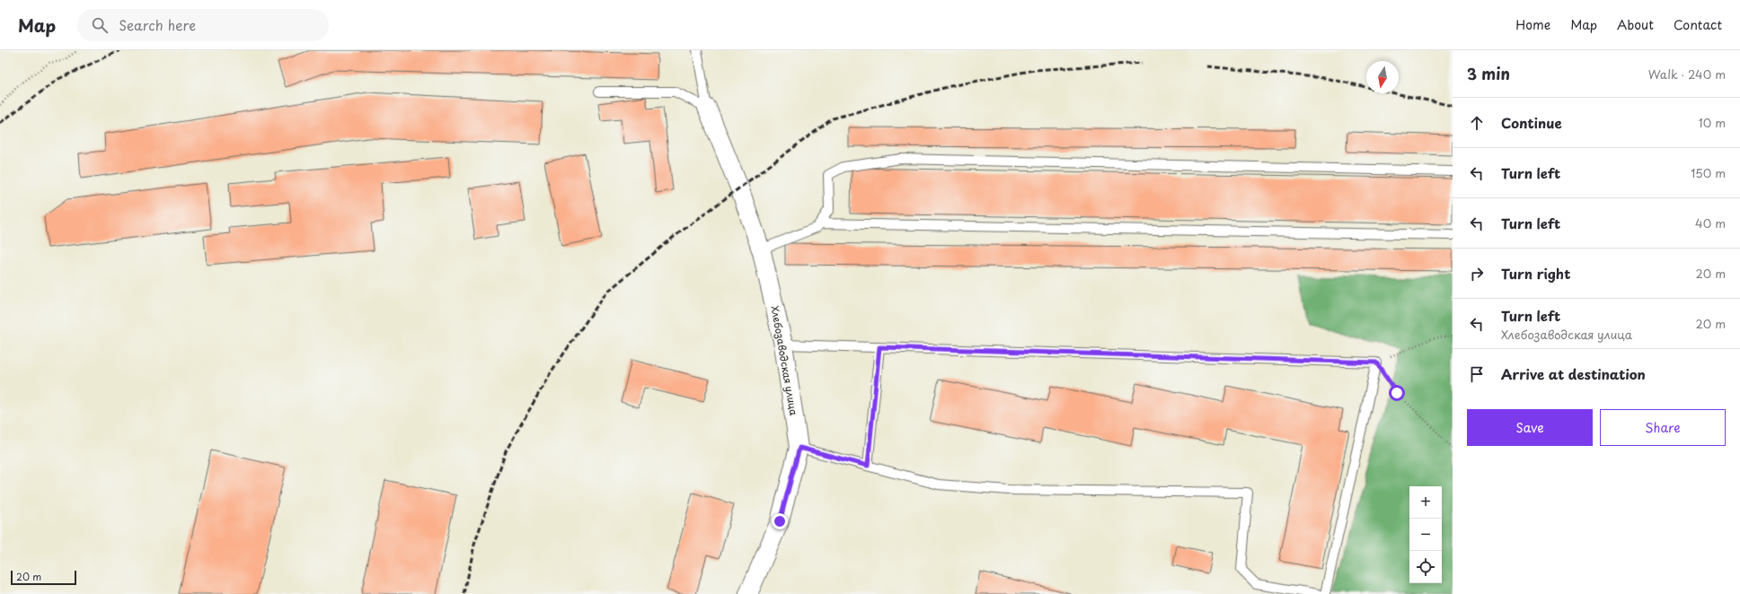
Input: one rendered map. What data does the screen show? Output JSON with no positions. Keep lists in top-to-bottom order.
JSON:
{
  "streets": {
    "street": ["Хлебозаводская улица"]
  },
  "scale_bar": "20 m",
  "north": "bottom",
  "page": {
    "header": "Map",
    "search": "Search here",
    "nav": [
      "Home",
      "Map",
      "About",
      "Contact"
    ],
    "heading": ["3 min", "Walk · 240 m"],
    "list": [
      ["Continue", "10 m"],
      ["Turn left", "150 m"],
      ["Turn left", "40 m"],
      ["Turn right", "20 m"],
      ["Turn left", "Хлебозаводская улица", "20 m"],
      "Arrive at destination"
    ],
    "buttons": ["Save", "Share"],
    "map_buttons": ["+", "−"],
    "scale": "20 m"
  }
}
